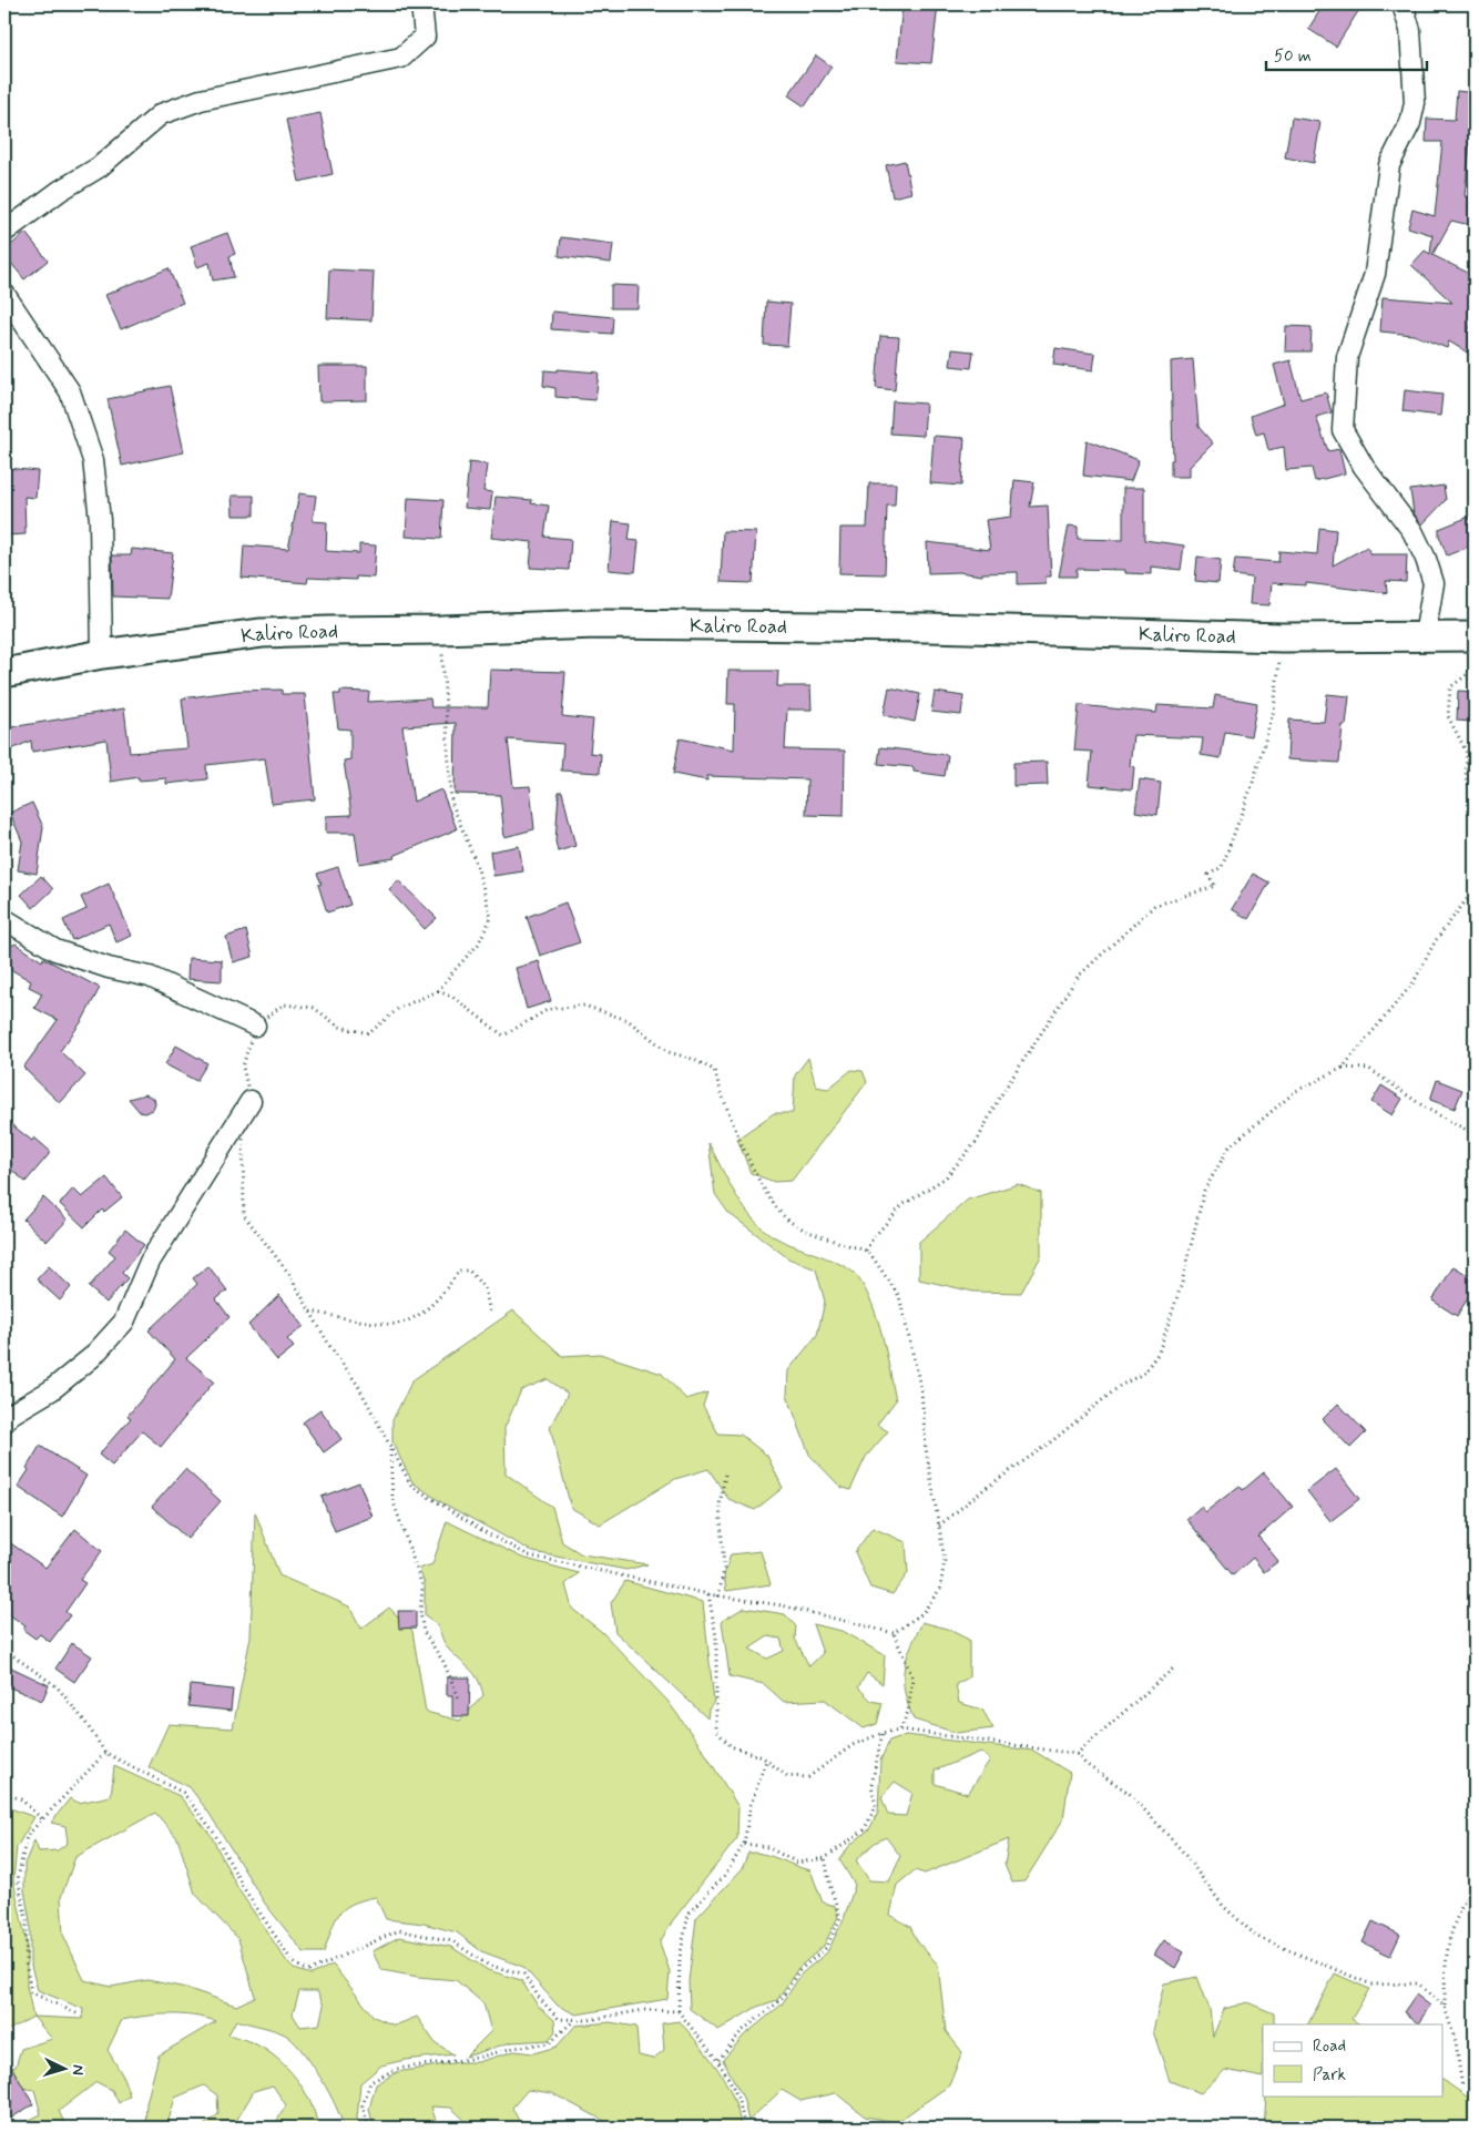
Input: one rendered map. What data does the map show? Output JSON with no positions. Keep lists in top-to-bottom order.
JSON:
{
  "streets": {
    "main road": ["Kaliro Road"]
  },
  "legend": ["Road", "Park"],
  "scale_bar": "50 m",
  "north": "right"
}
